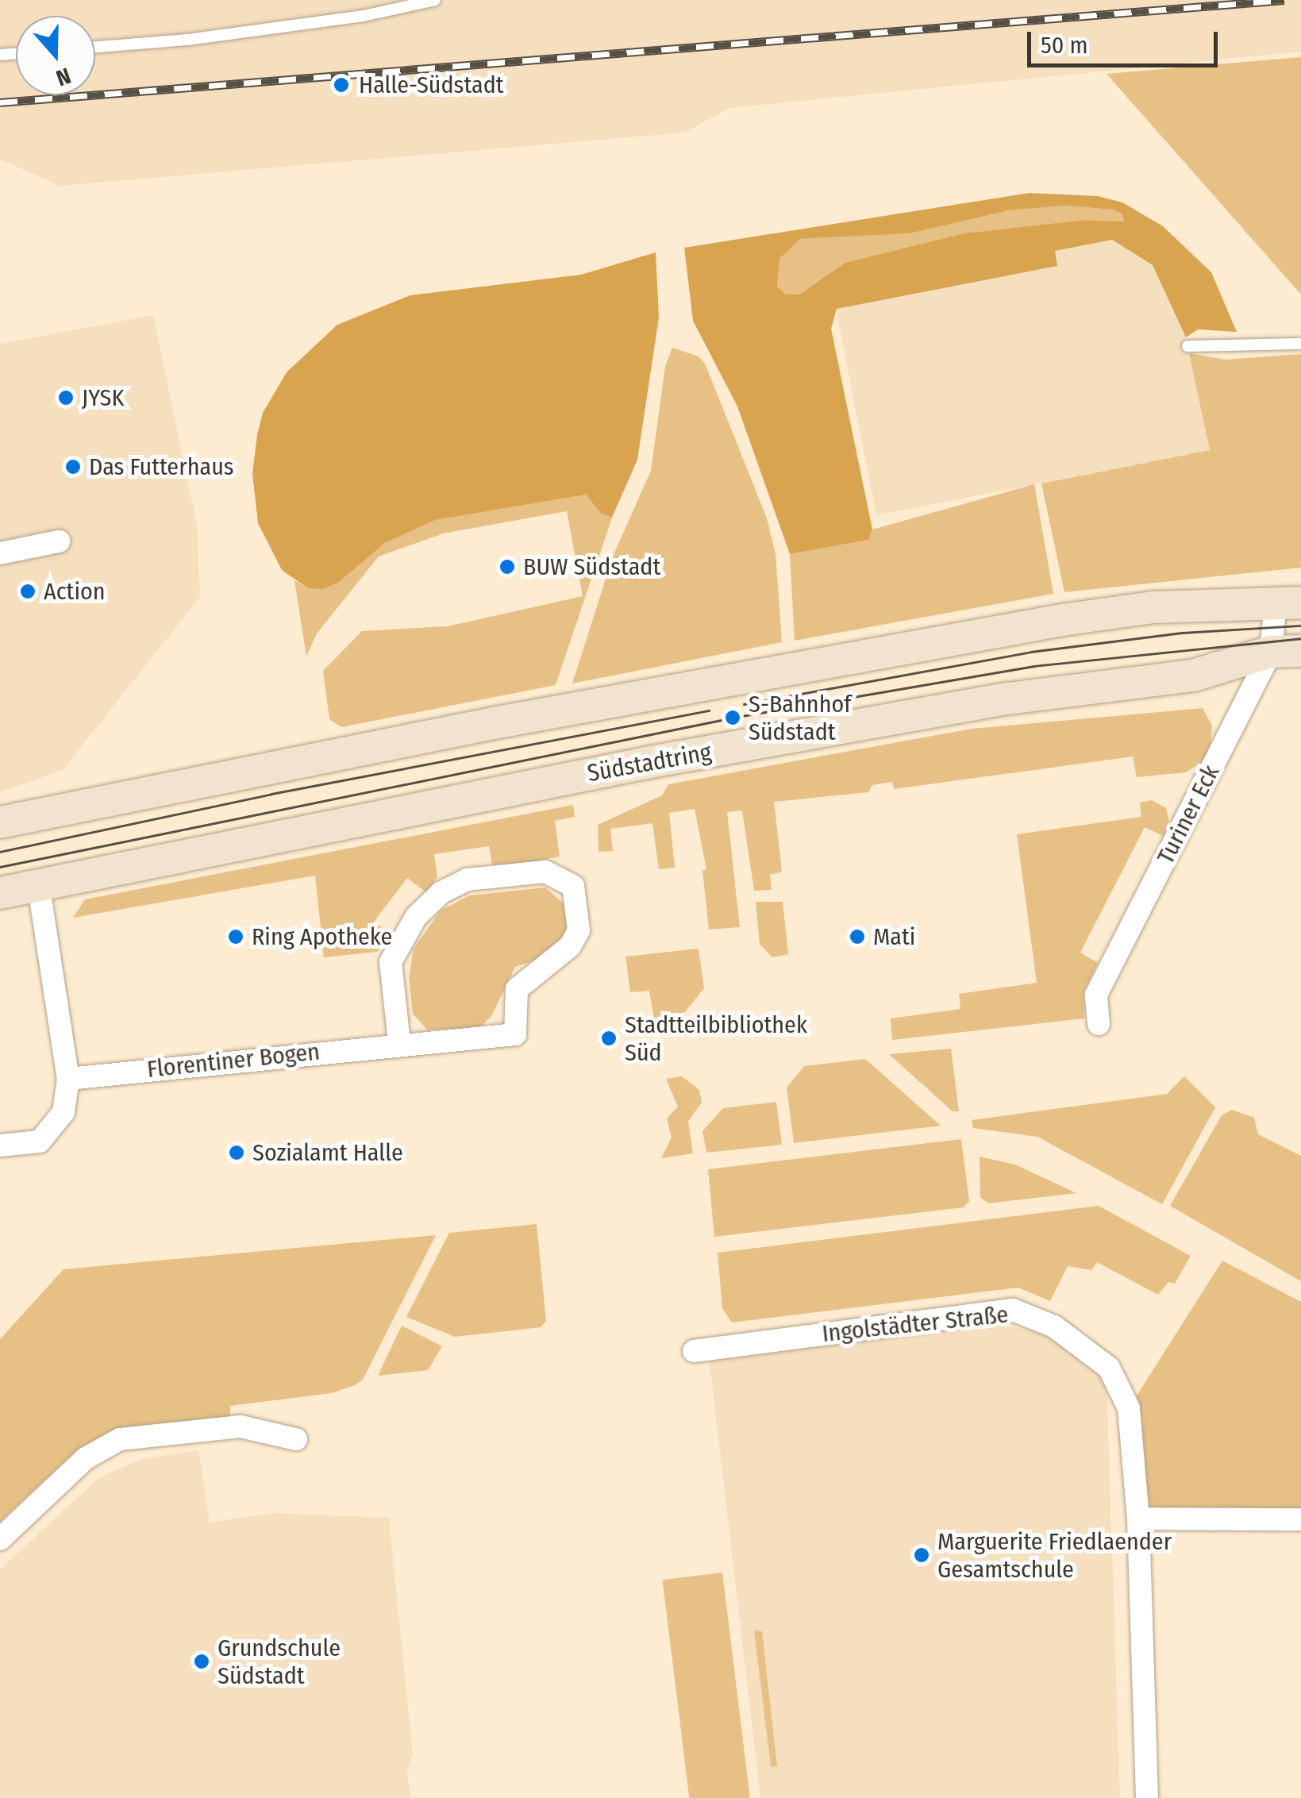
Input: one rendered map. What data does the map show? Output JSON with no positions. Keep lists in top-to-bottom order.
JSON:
{
  "streets": {
    "street": [
      "Südstadtring",
      "Turiner Eck",
      "Florentiner Bogen",
      "Ingolstädter Straße"
    ]
  },
  "crossings": [
    ["Südstadtring", "Turiner Eck"]
  ],
  "places": [
    "Halle-Südstadt",
    "JYSK",
    "Das Futterhaus",
    "BUW Südstadt",
    "Action",
    "S-Bahnhof Südstadt",
    "Ring Apotheke",
    "Mati",
    "Stadtteilbibliothek Süd",
    "Sozialamt Halle",
    "Marguerite Friedlaender Gesamtschule",
    "Grundschule Südstadt"
  ],
  "scale_bar": "50 m",
  "north": "bottom"
}
